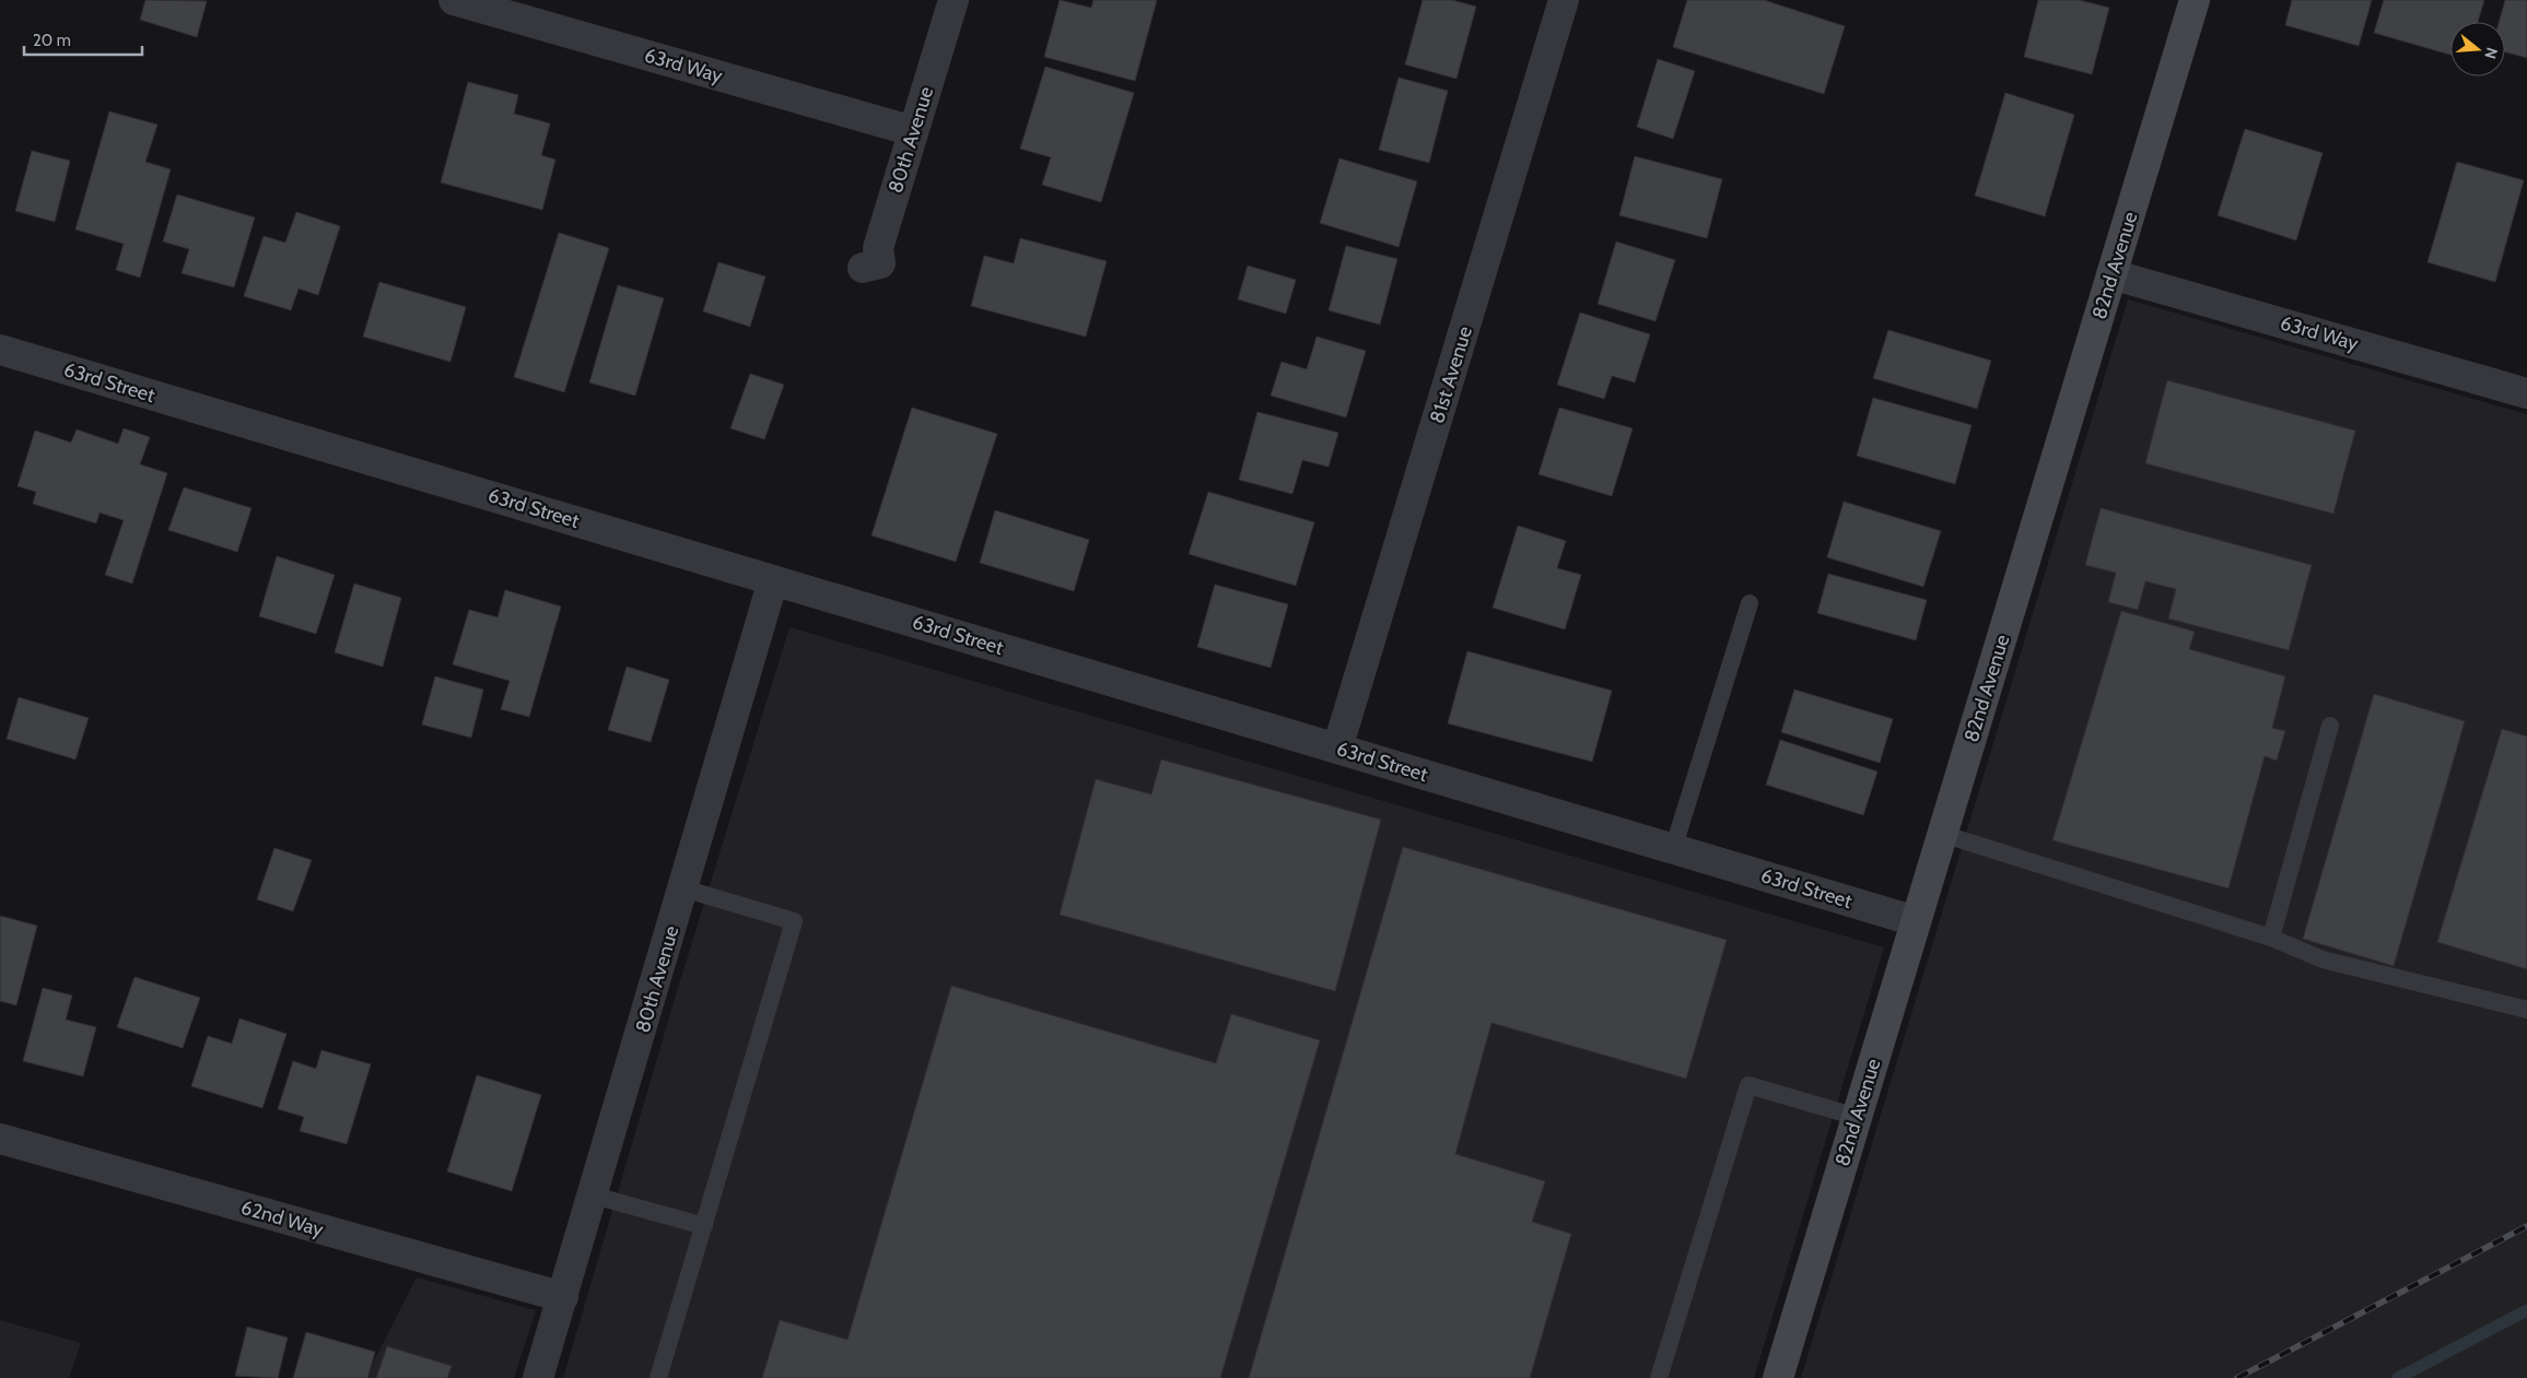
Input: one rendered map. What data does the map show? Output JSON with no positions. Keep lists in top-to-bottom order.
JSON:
{
  "streets": {
    "street": [
      "63rd Way",
      "80th Avenue",
      "82nd Avenue",
      "81st Avenue",
      "63rd Street",
      "62nd Way"
    ]
  },
  "crossings": [
    ["63rd Way", "80th Avenue"],
    ["63rd Way", "82nd Avenue"],
    ["80th Avenue", "63rd Street"],
    ["80th Avenue", "62nd Way"],
    ["82nd Avenue", "63rd Street"],
    ["81st Avenue", "63rd Street"]
  ],
  "scale_bar": "20 m",
  "north": "right"
}
